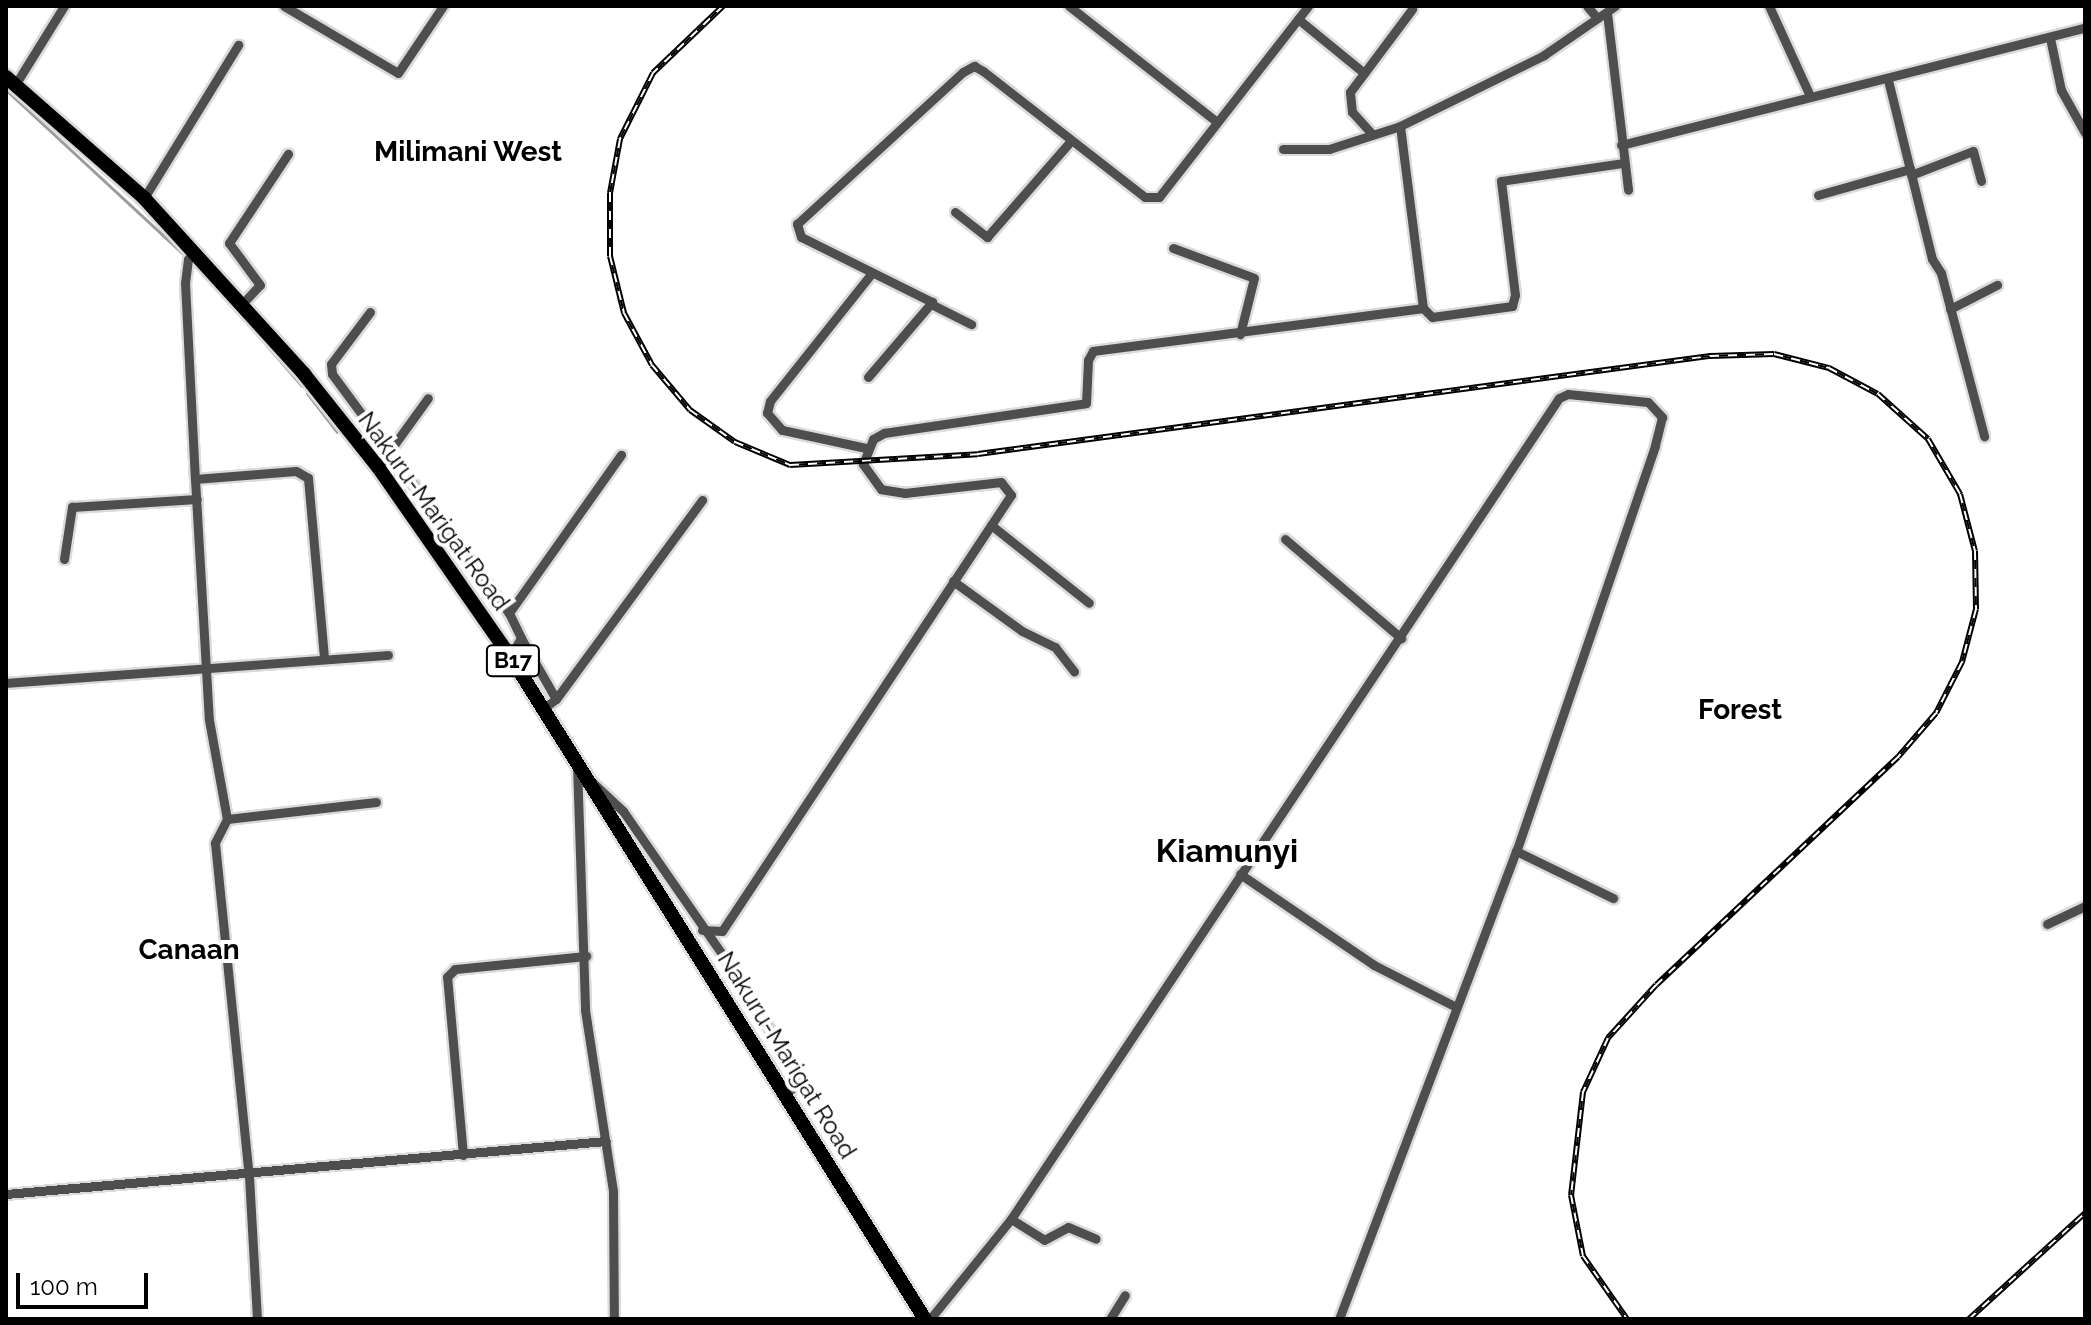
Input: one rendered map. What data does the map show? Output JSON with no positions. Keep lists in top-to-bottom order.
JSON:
{
  "streets": {
    "main road": ["Nakuru-Marigat Road", "B17"]
  },
  "districts": [
    "Milimani West",
    "Forest",
    "Kiamunyi",
    "Canaan"
  ],
  "scale_bar": "100 m"
}
